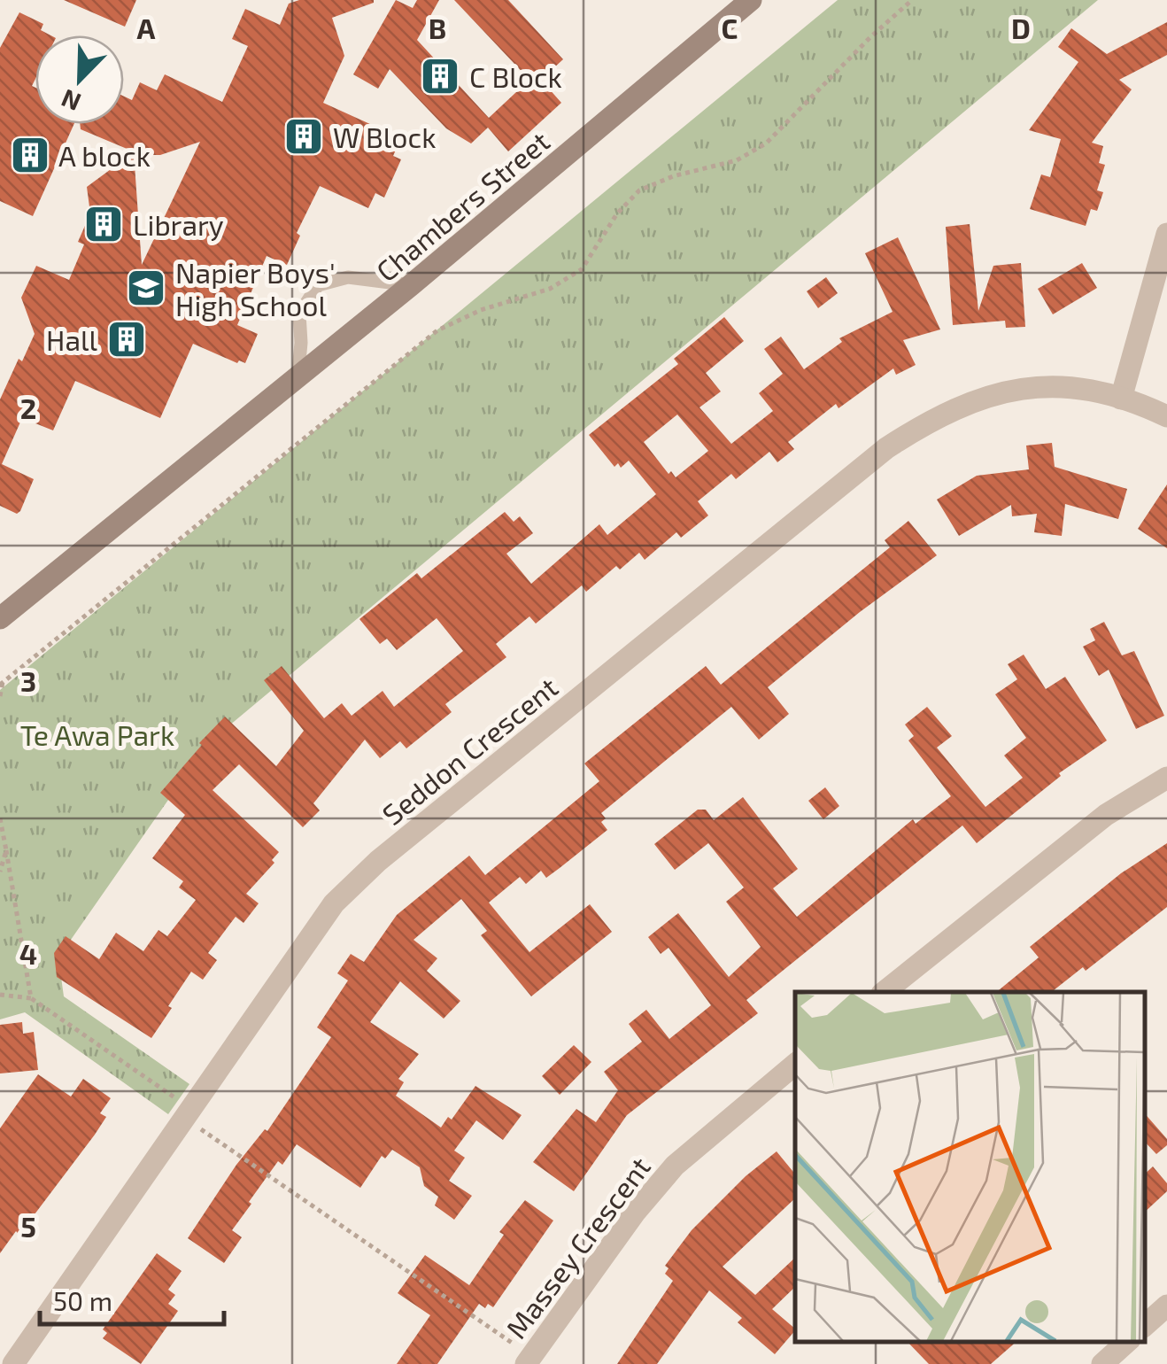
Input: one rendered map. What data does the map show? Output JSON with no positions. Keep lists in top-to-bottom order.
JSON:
{
  "streets": {
    "main road": ["Chambers Street"],
    "street": ["Seddon Crescent", "Massey Crescent"]
  },
  "parks": ["Te Awa Park"],
  "places": {
    "building": [
      "C Block",
      "W Block",
      "A block",
      "Library",
      "Hall"
    ],
    "school or university": ["Napier Boys' High School"]
  },
  "scale_bar": "50 m",
  "north": "bottom left",
  "grid": {
    "columns": [
      "A",
      "B",
      "C",
      "D"
    ],
    "rows": [
      "2",
      "3",
      "4",
      "5"
    ]
  }
}
